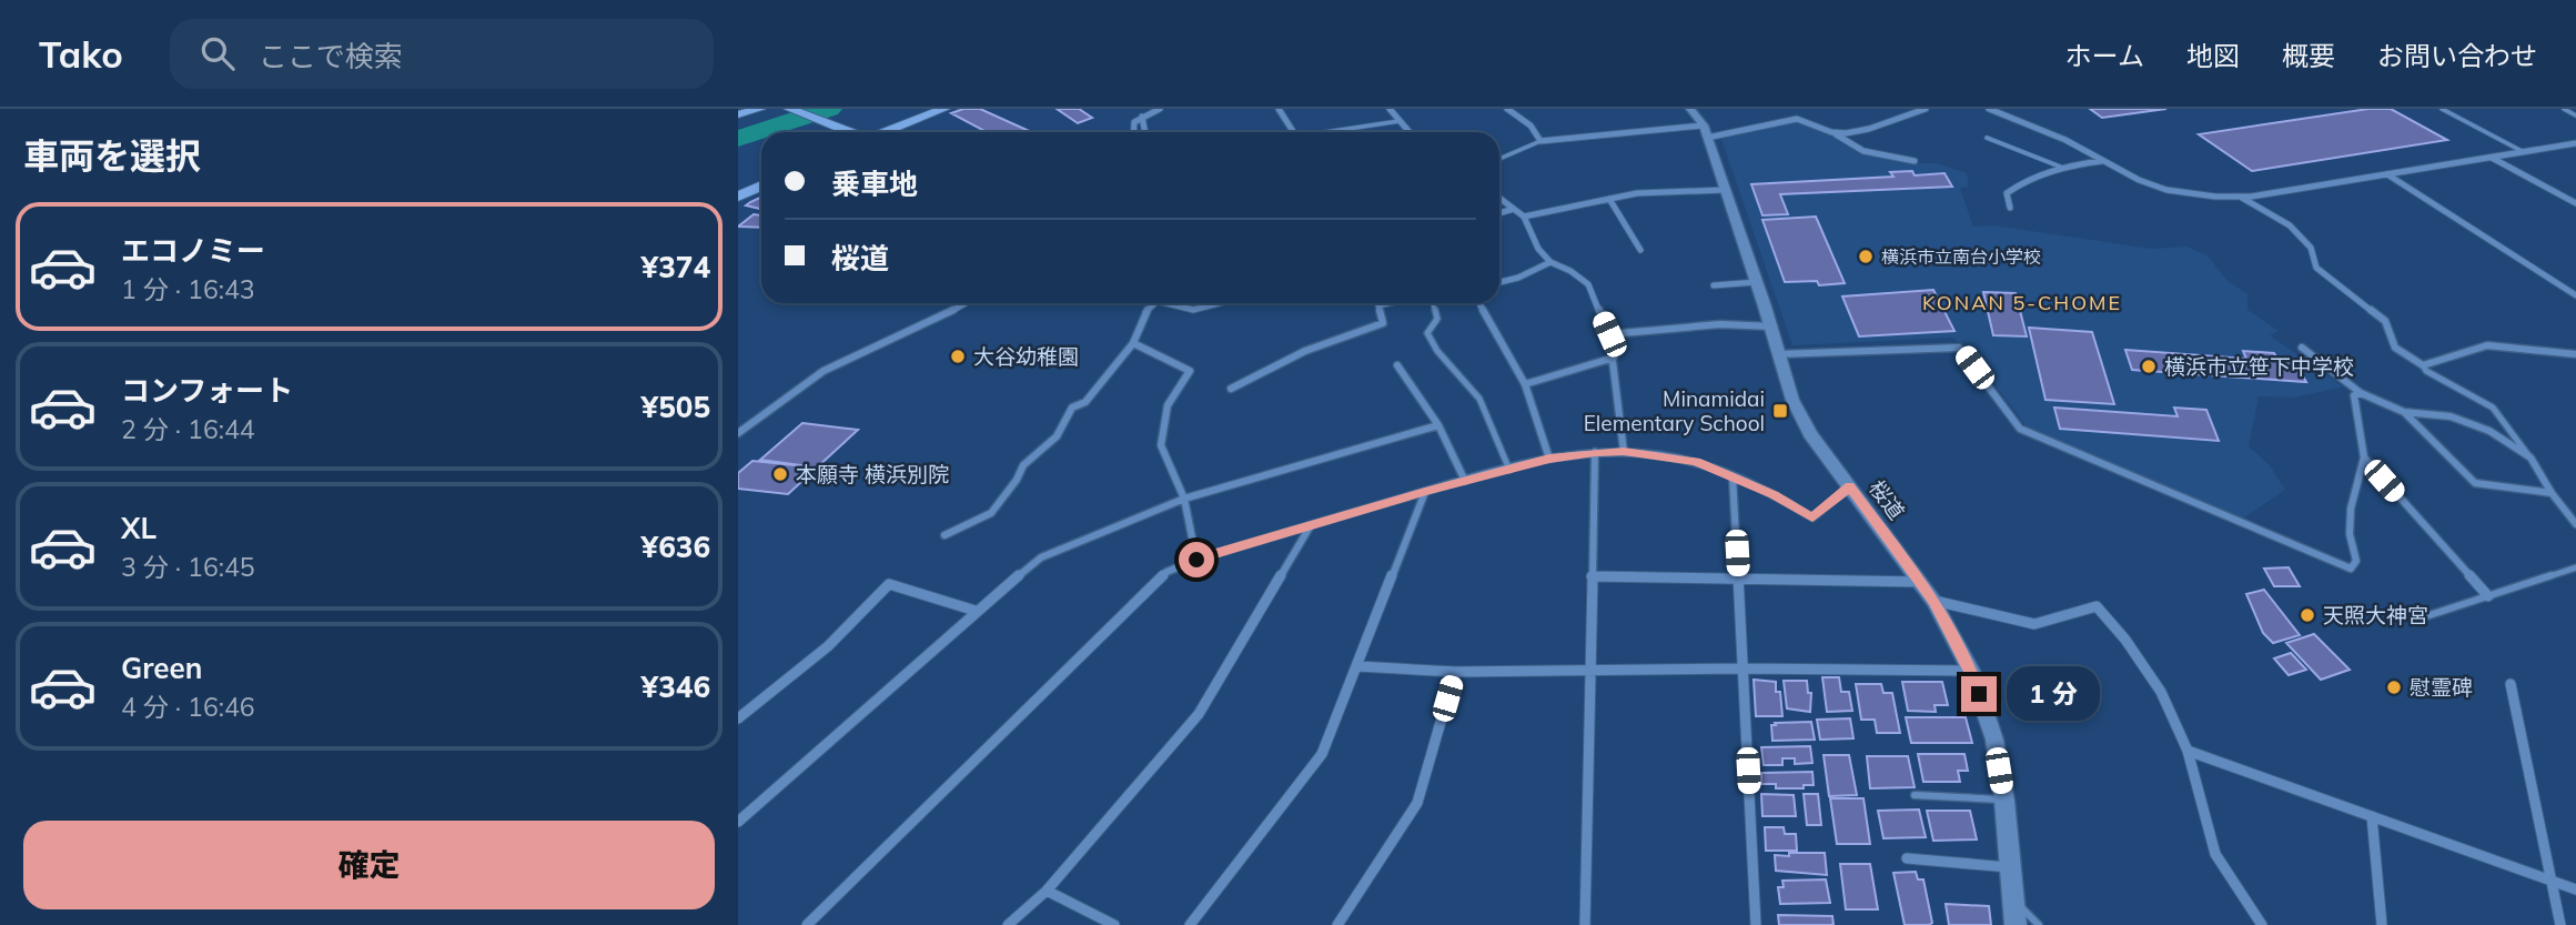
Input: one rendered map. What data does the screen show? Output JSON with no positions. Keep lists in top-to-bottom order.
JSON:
{
  "streets": {
    "street": ["桜道"]
  },
  "districts": ["KONAN 5-CHOME"],
  "places": {
    "other": [
      "横浜市立南台小学校",
      "大谷幼稚園",
      "横浜市立笹下中学校",
      "本願寺 横浜別院",
      "天照大神宮",
      "慰霊碑"
    ],
    "transit": ["Minamidai Elementary School"]
  },
  "page": {
    "header": "Tako",
    "search": "ここで検索",
    "nav": [
      "ホーム",
      "地図",
      "概要",
      "お問い合わせ"
    ],
    "heading": "車両を選択",
    "banner": ["乗車地", "桜道"],
    "list": [
      {
        "name": "エコノミー",
        "note": "1 分 · 16:43",
        "value": "¥374"
      },
      {
        "name": "コンフォート",
        "note": "2 分 · 16:44",
        "value": "¥505"
      },
      {
        "name": "XL",
        "note": "3 分 · 16:45",
        "value": "¥636"
      },
      {
        "name": "Green",
        "note": "4 分 · 16:46",
        "value": "¥346"
      }
    ],
    "bubble": "1 分",
    "buttons": "確定"
  }
}
